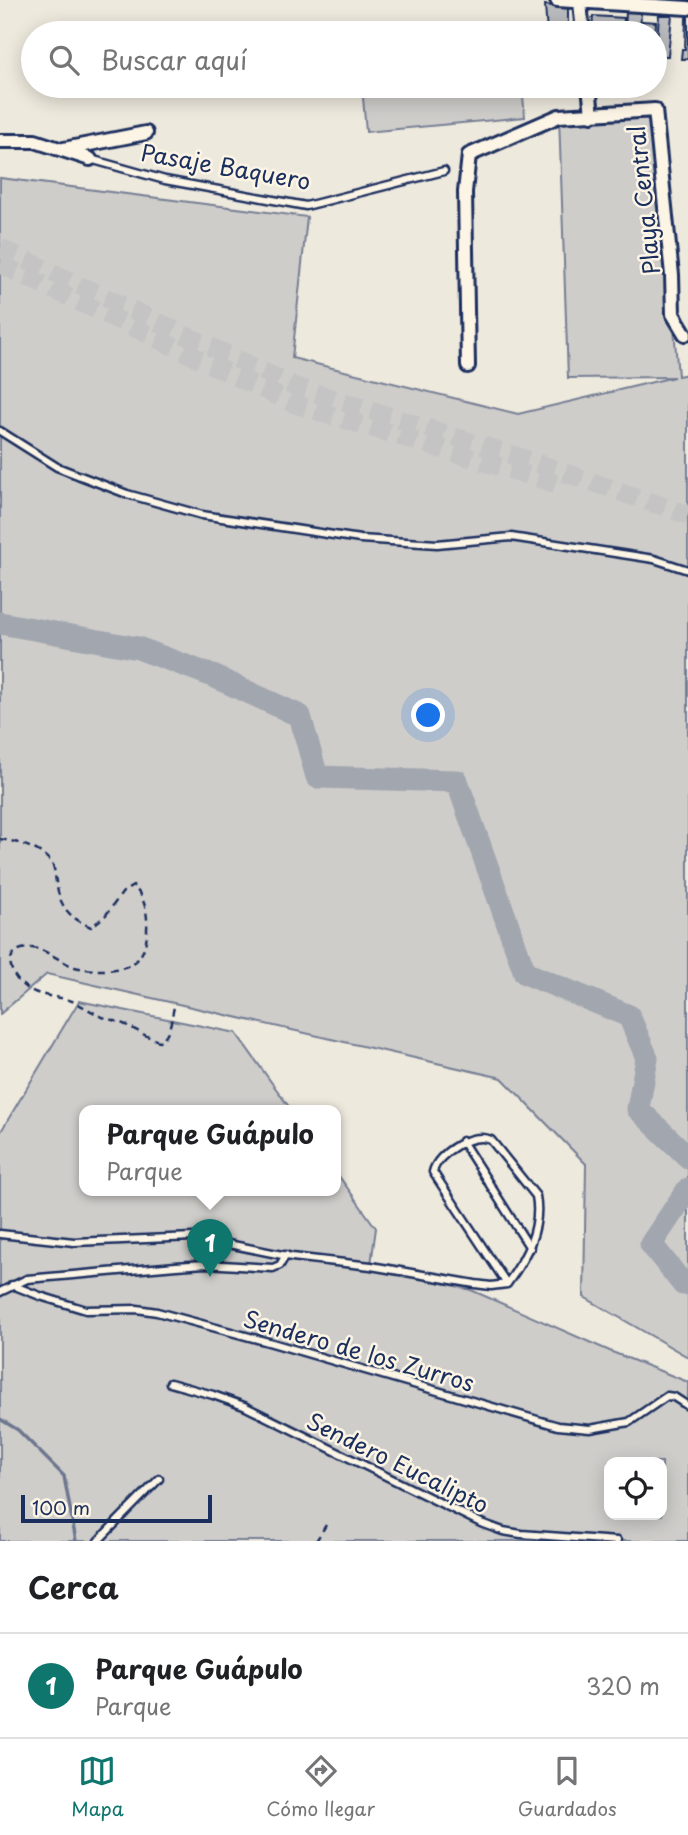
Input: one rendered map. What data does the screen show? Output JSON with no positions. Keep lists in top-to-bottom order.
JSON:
{
  "streets": {
    "street": ["Pasaje Baquero", "Playa Central"],
    "lane": ["Sendero de los Zurros", "Sendero Eucalipto"]
  },
  "scale_bar": "100 m",
  "page": {
    "search": "Buscar aquí",
    "popup": ["Parque Guápulo", "Parque"],
    "pins": "1",
    "scale": "100 m",
    "heading": "Cerca",
    "list": [
      {
        "mark": "1",
        "name": "Parque Guápulo",
        "note": "Parque",
        "value": "320 m"
      }
    ],
    "nav": ["Mapa", "Cómo llegar", "Guardados"]
  }
}
